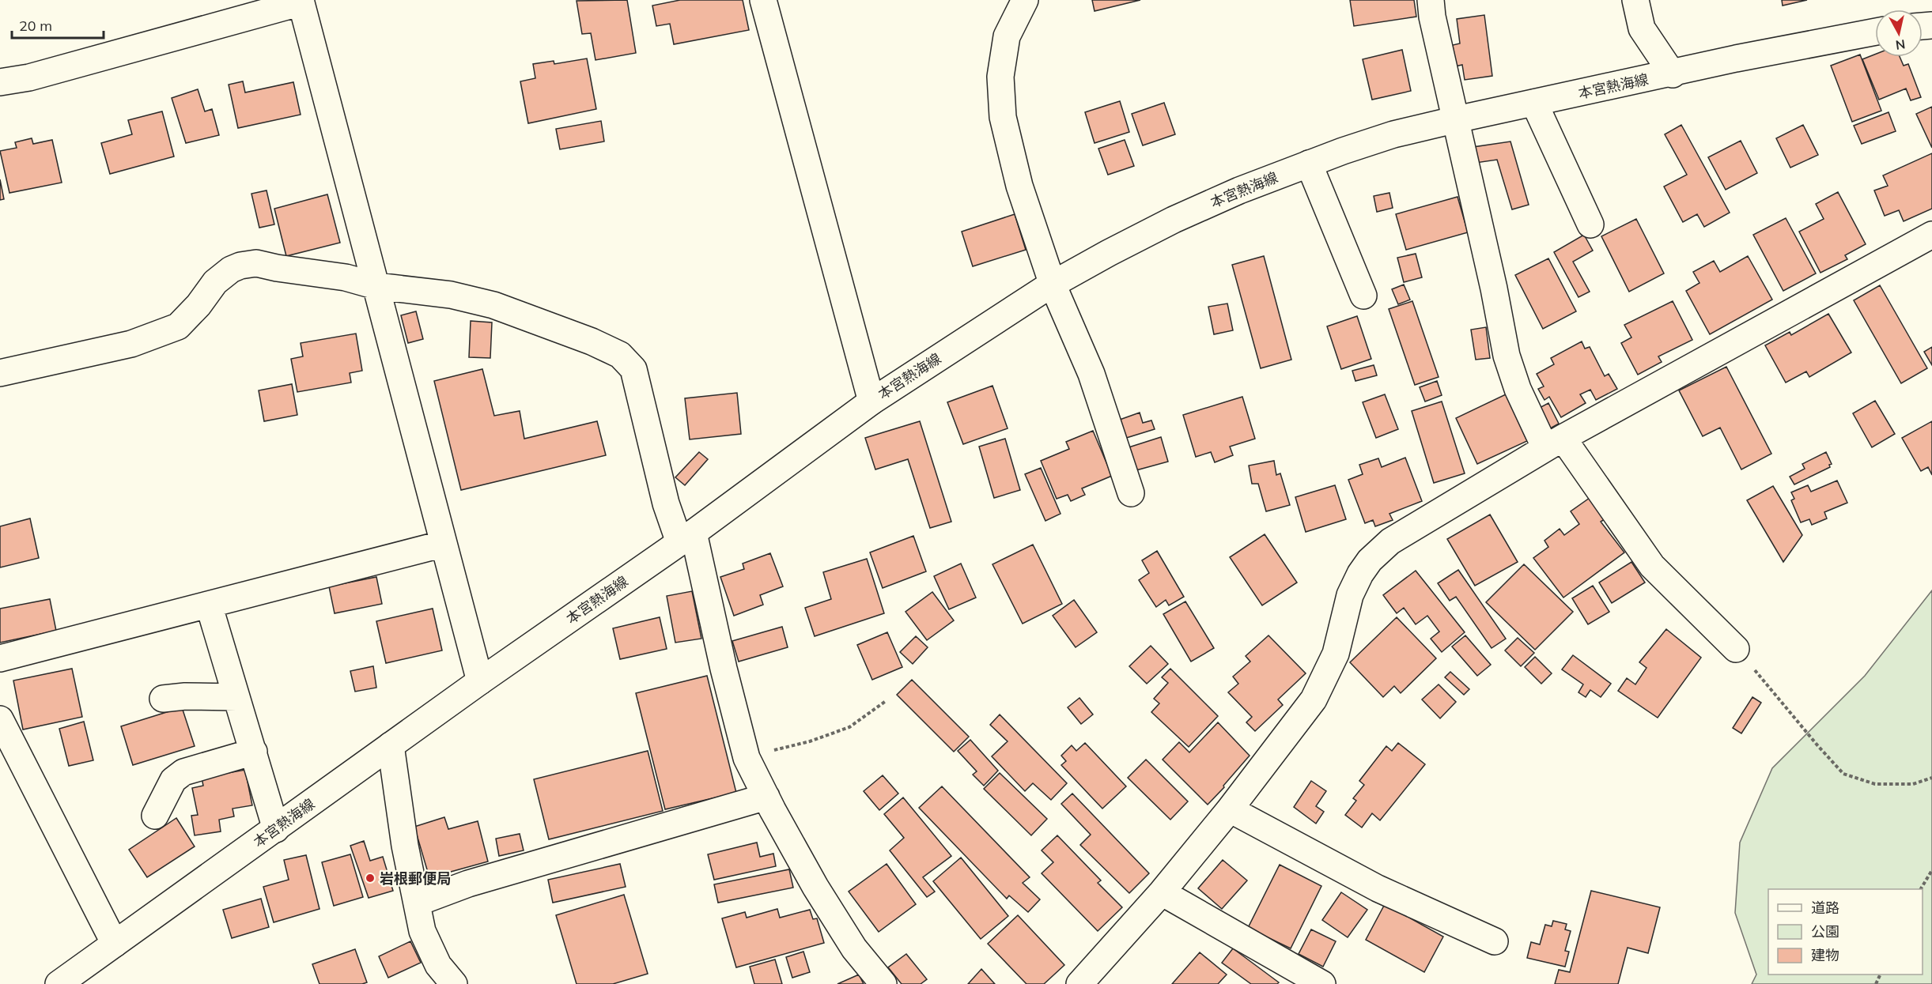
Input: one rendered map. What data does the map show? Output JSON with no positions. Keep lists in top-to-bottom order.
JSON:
{
  "streets": {
    "street": ["本宮熱海線"]
  },
  "places": ["岩根郵便局"],
  "legend": ["道路", "公園", "建物"],
  "scale_bar": "20 m",
  "north": "bottom"
}
